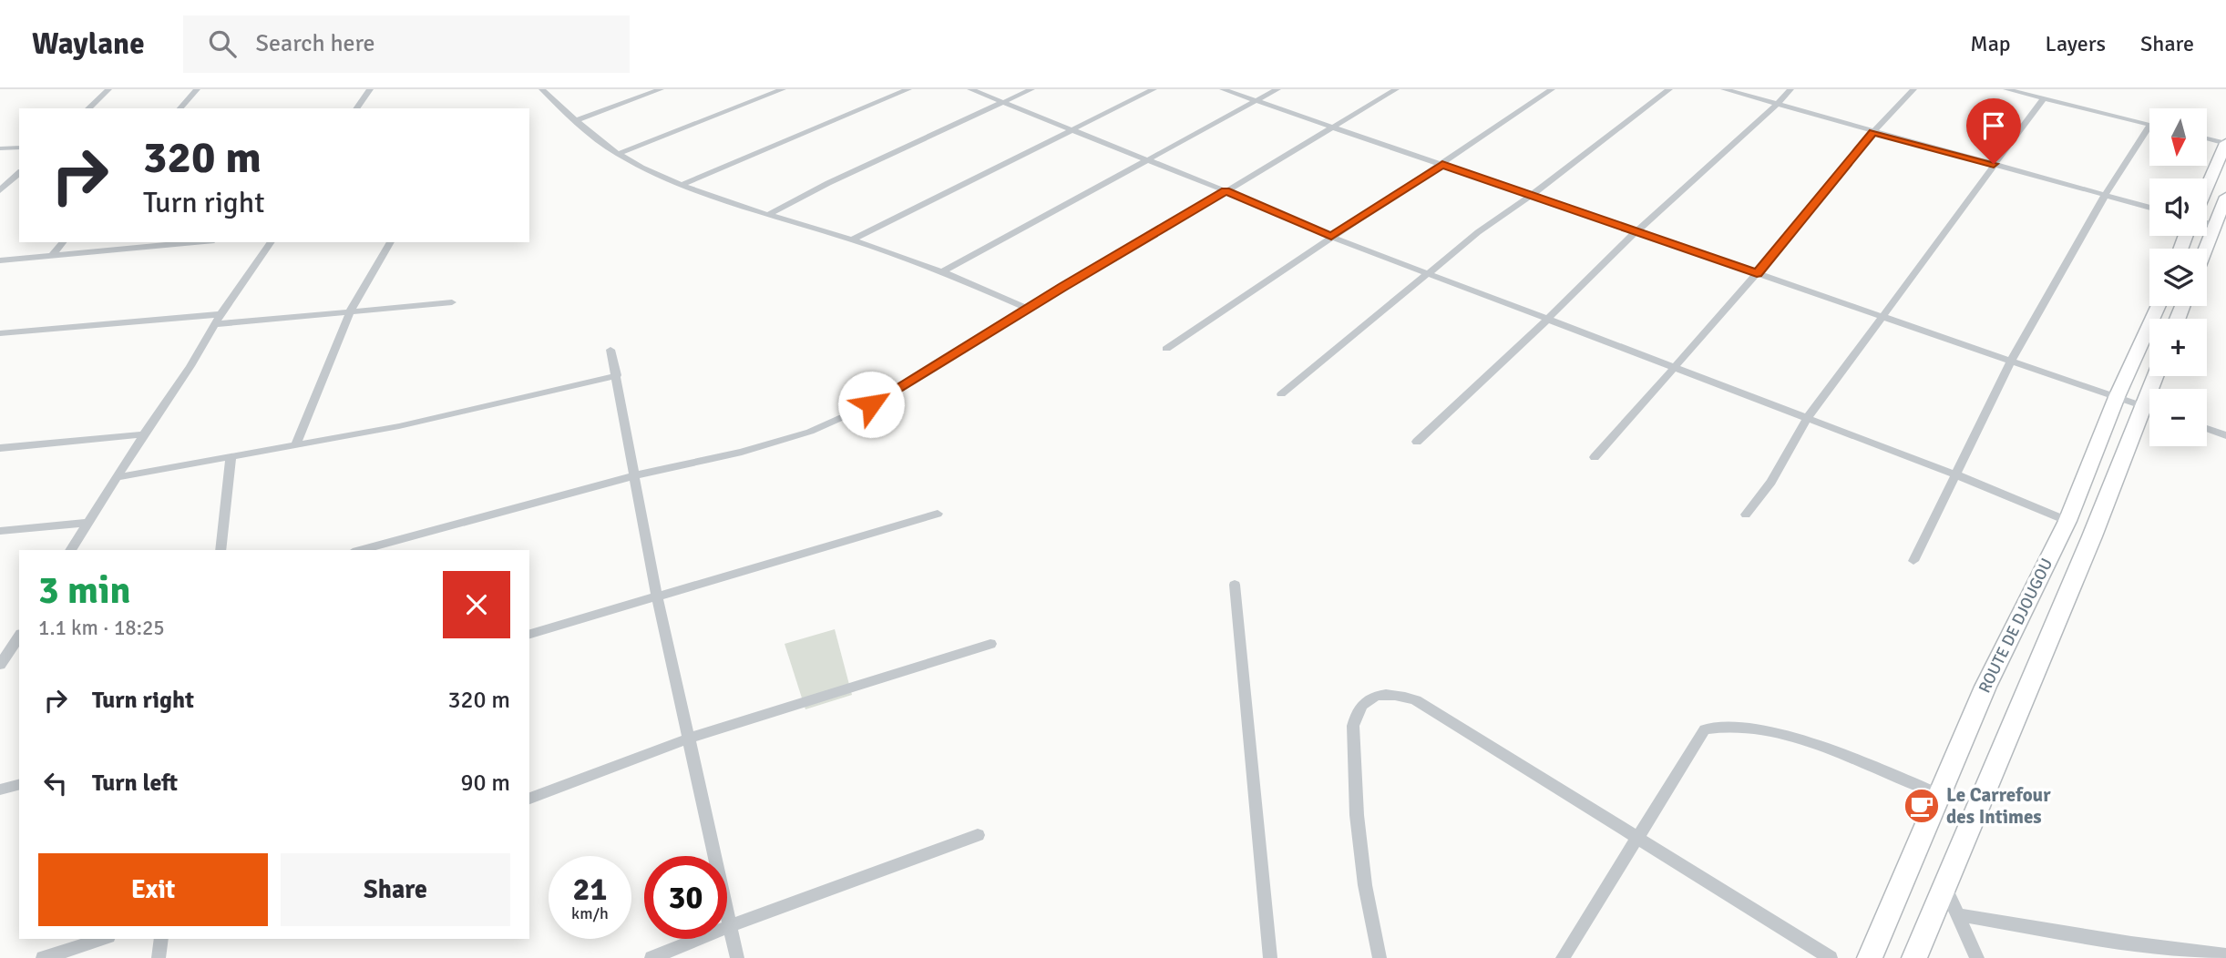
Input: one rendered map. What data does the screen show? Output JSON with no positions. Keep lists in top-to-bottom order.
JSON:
{
  "streets": {
    "highway": ["ROUTE DE DJOUGOU"]
  },
  "places": {
    "cafe": ["Le Carrefour des Intimes"]
  },
  "north": "bottom",
  "page": {
    "header": "Waylane",
    "search": "Search here",
    "nav": ["Map", "Layers", "Share"],
    "map_buttons": ["+", "−"],
    "turn": ["320 m", "Turn right"],
    "heading": ["3 min", "1.1 km · 18:25"],
    "list": [
      {
        "name": "Turn right",
        "value": "320 m"
      },
      {
        "name": "Turn left",
        "value": "90 m"
      }
    ],
    "buttons": ["Exit", "Share"],
    "speed": "21 km/h",
    "limit": "30"
  }
}
